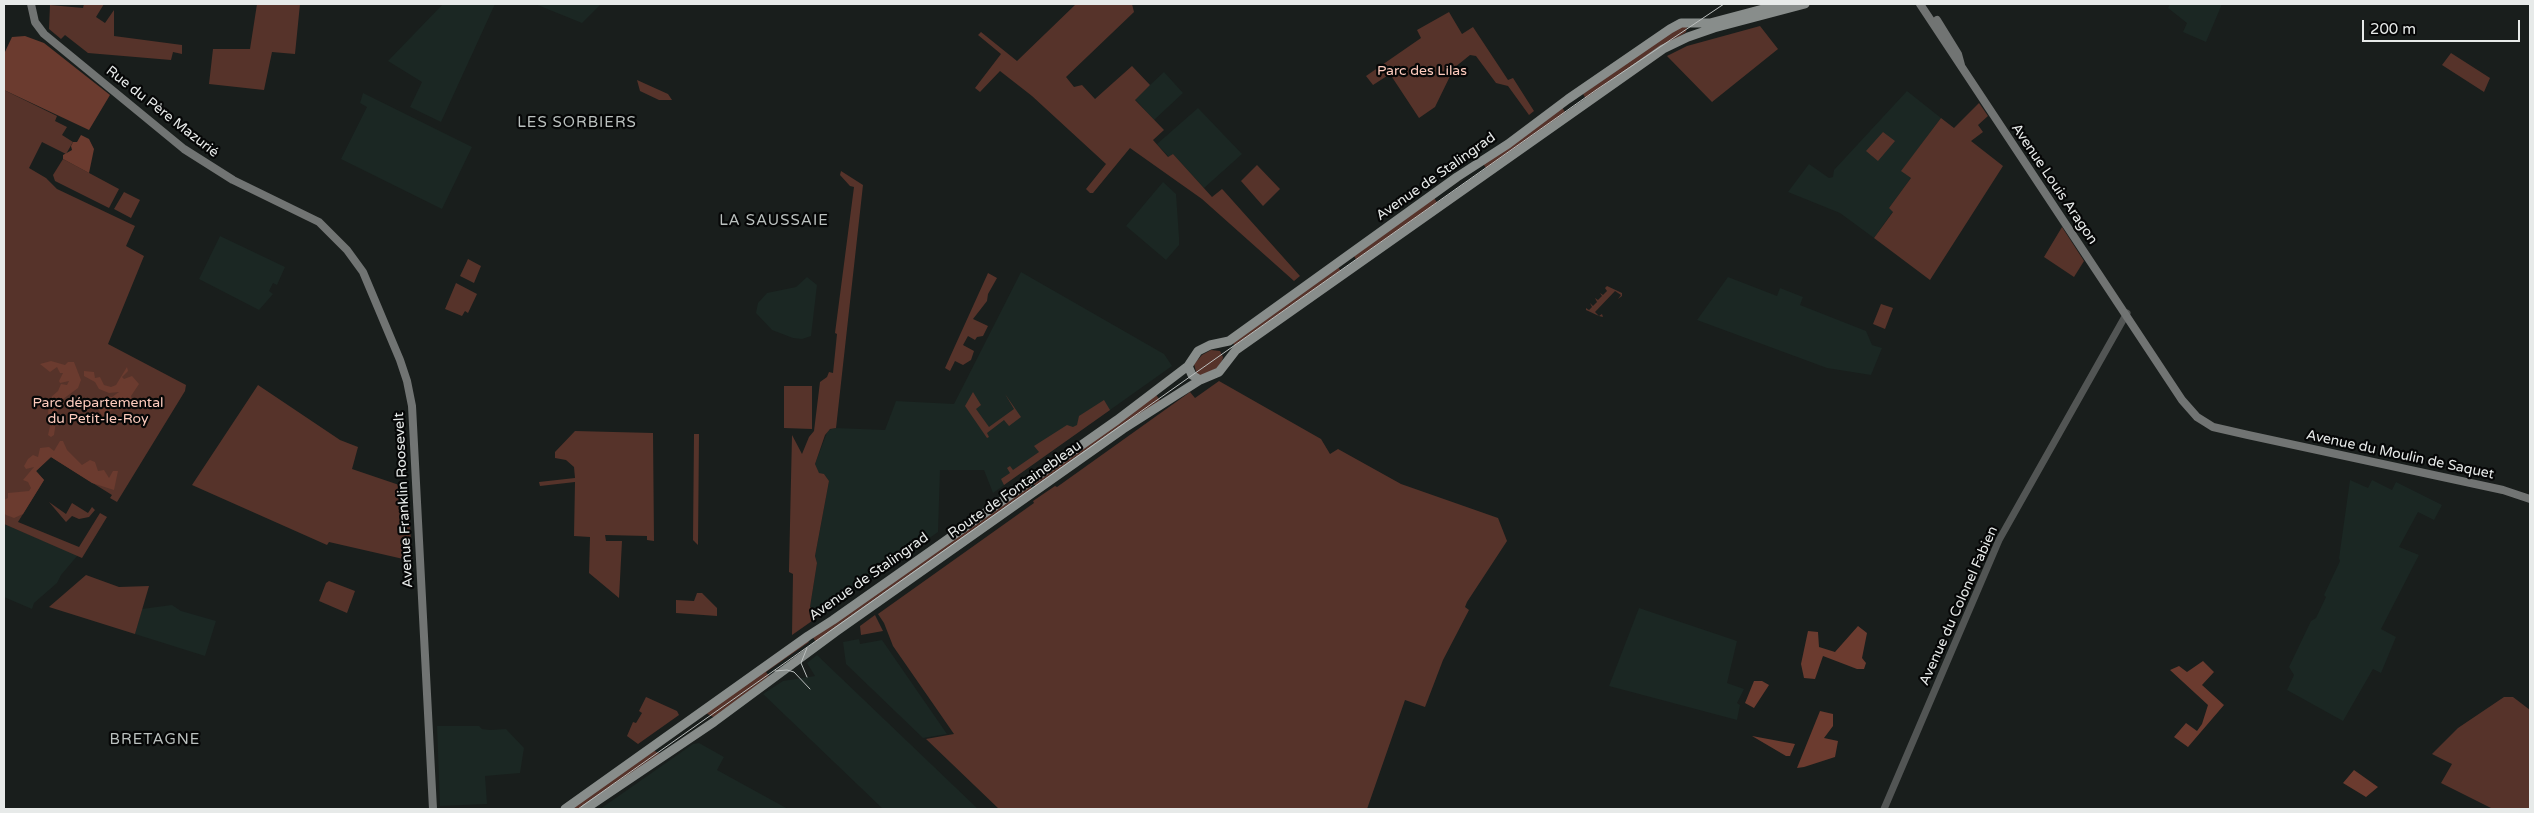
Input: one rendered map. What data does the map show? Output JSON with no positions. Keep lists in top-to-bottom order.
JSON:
{
  "streets": {
    "main road": [
      "Rue du Père Mazurié",
      "Avenue de Stalingrad",
      "Avenue Louis Aragon",
      "Avenue du Moulin de Saquet",
      "Route de Fontainebleau",
      "Avenue Franklin Roosevelt"
    ],
    "street": ["Avenue du Colonel Fabien"]
  },
  "crossings": [
    ["Rue du Père Mazurié", "Avenue Franklin Roosevelt"],
    ["Avenue de Stalingrad", "Route de Fontainebleau"],
    ["Avenue Louis Aragon", "Avenue du Moulin de Saquet"],
    ["Avenue Louis Aragon", "Avenue du Colonel Fabien"],
    ["Avenue du Moulin de Saquet", "Avenue du Colonel Fabien"]
  ],
  "districts": ["LES SORBIERS", "LA SAUSSAIE", "BRETAGNE"],
  "parks": ["Parc des Lilas", "Parc départemental du Petit-le-Roy"],
  "scale_bar": "200 m"
}
